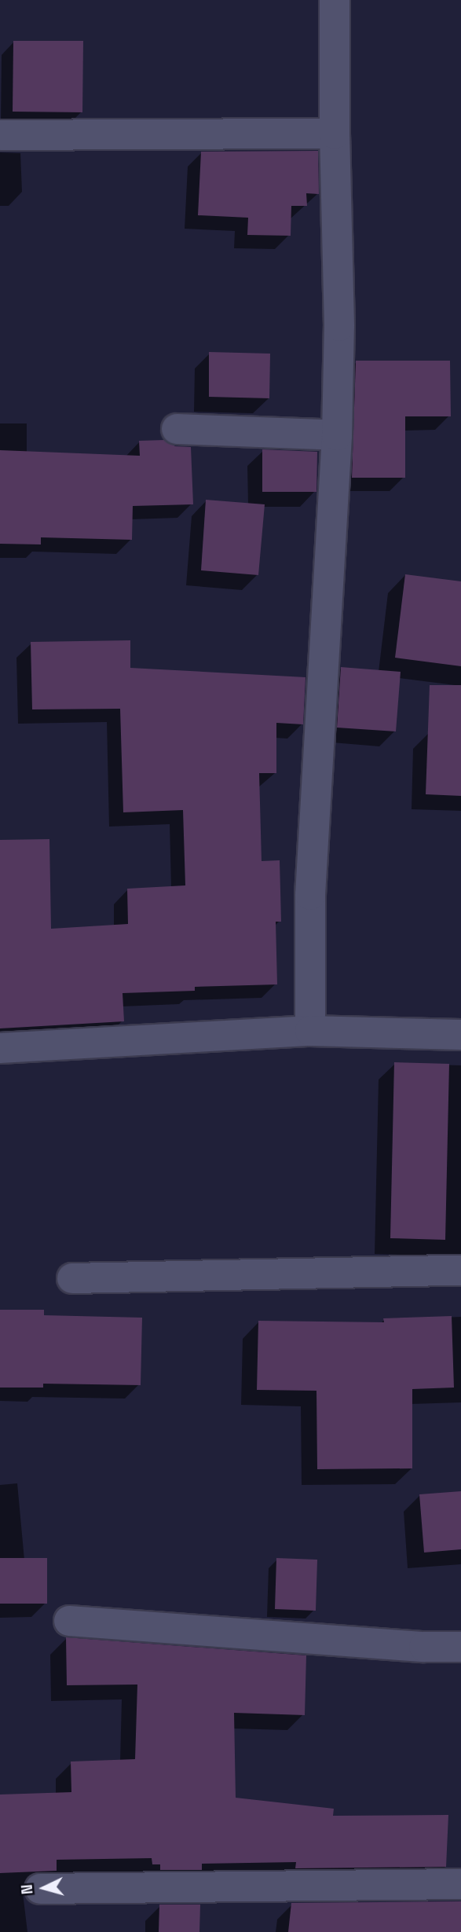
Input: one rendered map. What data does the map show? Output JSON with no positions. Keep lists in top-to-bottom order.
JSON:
{
  "north": "left"
}
